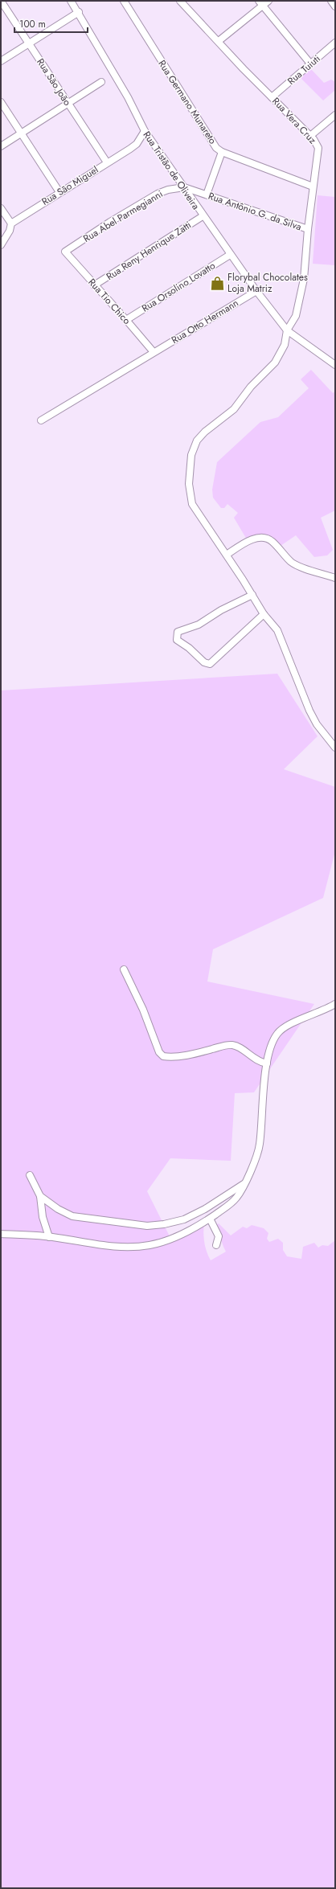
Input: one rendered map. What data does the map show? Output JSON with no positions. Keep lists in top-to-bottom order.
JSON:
{
  "streets": {
    "street": [
      "Rua Tuiuti",
      "Rua São João",
      "Rua Germano Munareto",
      "Rua Vera Cruz",
      "Rua Tristão de Oliveira",
      "Rua São Miguel",
      "Rua Antônio G. da Silva",
      "Rua Abel Parmegianni",
      "Rua Reny Henrique Zatti",
      "Rua Orsolino Lovatto",
      "Rua Tio Chico",
      "Rua Otto Hermann"
    ]
  },
  "crossings": [
    ["Rua Tuiuti", "Rua Vera Cruz"],
    ["Rua São João", "Rua São Miguel"],
    ["Rua Germano Munareto", "Rua Vera Cruz"],
    ["Rua Vera Cruz", "Rua Tristão de Oliveira"],
    ["Rua Vera Cruz", "Rua Antônio G. da Silva"],
    ["Rua Tristão de Oliveira", "Rua São Miguel"],
    ["Rua Tristão de Oliveira", "Rua Antônio G. da Silva"],
    ["Rua Tristão de Oliveira", "Rua Abel Parmegianni"],
    ["Rua Tristão de Oliveira", "Rua Reny Henrique Zatti"],
    ["Rua Tristão de Oliveira", "Rua Orsolino Lovatto"],
    ["Rua Tristão de Oliveira", "Rua Otto Hermann"],
    ["Rua Antônio G. da Silva", "Rua Abel Parmegianni"],
    ["Rua Abel Parmegianni", "Rua Tio Chico"],
    ["Rua Reny Henrique Zatti", "Rua Tio Chico"],
    ["Rua Orsolino Lovatto", "Rua Tio Chico"],
    ["Rua Tio Chico", "Rua Otto Hermann"]
  ],
  "places": {
    "shop": ["Florybal Chocolates Loja Matriz"]
  },
  "scale_bar": "100 m"
}
